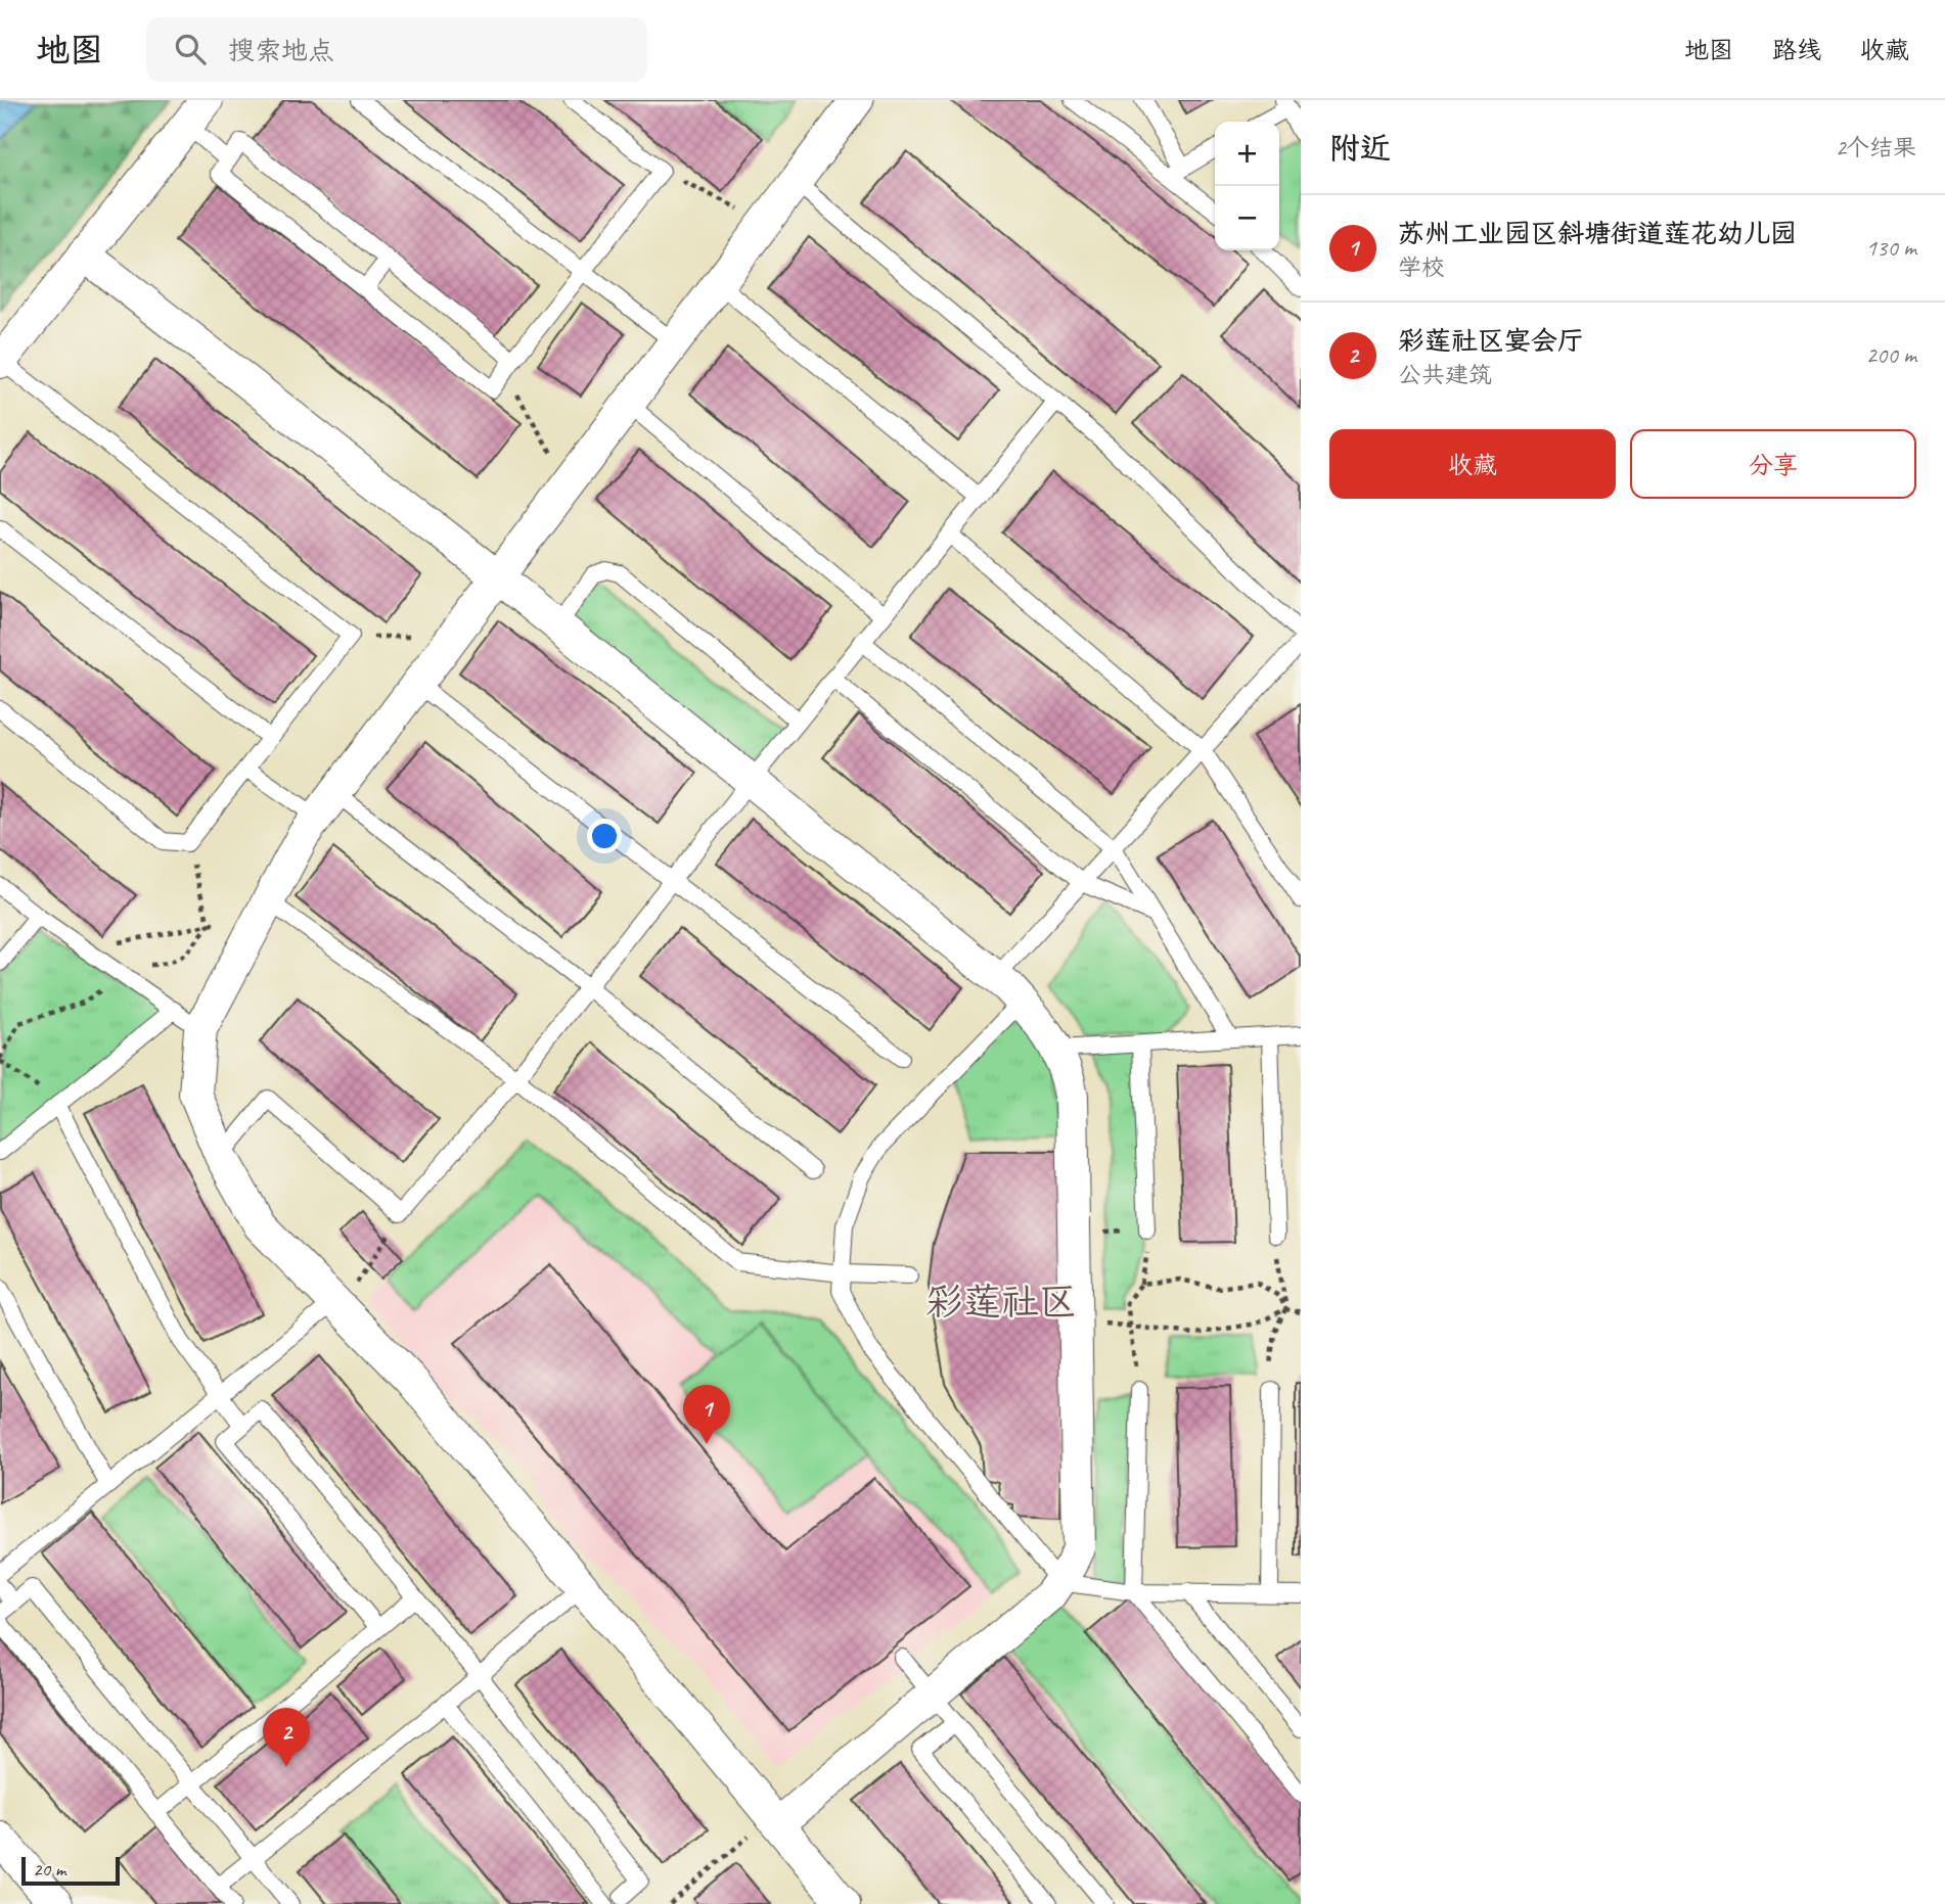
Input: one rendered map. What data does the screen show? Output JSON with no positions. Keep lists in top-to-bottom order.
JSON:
{
  "districts": ["彩莲社区"],
  "scale_bar": "20 m",
  "page": {
    "header": "地图",
    "search": "搜索地点",
    "nav": ["地图", "路线", "收藏"],
    "heading": ["附近", "2个结果"],
    "map_buttons": ["+", "−"],
    "list": [
      {
        "mark": "1",
        "name": "苏州工业园区斜塘街道莲花幼儿园",
        "note": "学校",
        "value": "130 m"
      },
      {
        "mark": "2",
        "name": "彩莲社区宴会厅",
        "note": "公共建筑",
        "value": "200 m"
      }
    ],
    "buttons": ["收藏", "分享"],
    "pins": ["1", "2"],
    "scale": "20 m"
  }
}
